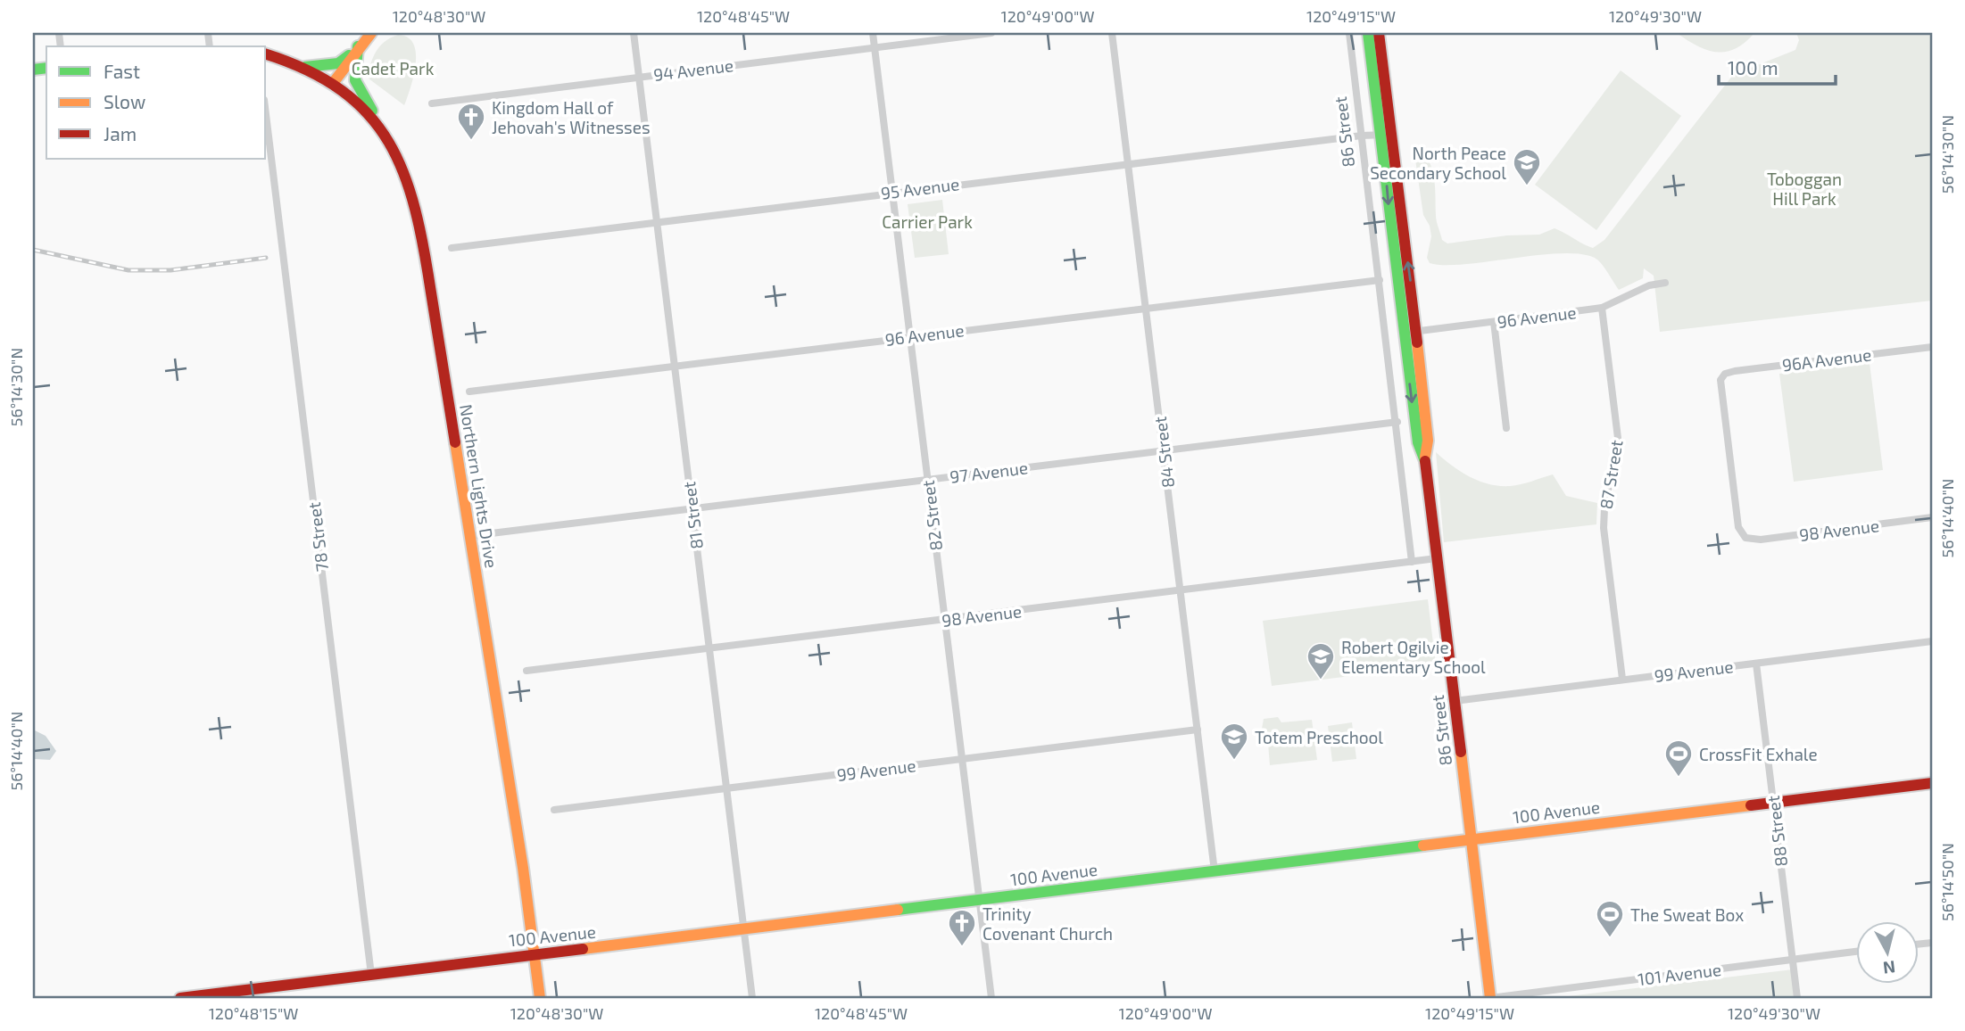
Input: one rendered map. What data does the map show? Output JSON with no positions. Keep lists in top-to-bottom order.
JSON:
{
  "streets": {
    "main road": ["86 Street", "Northern Lights Drive", "100 Avenue"],
    "street": [
      "94 Avenue",
      "95 Avenue",
      "96 Avenue",
      "96A Avenue",
      "84 Street",
      "97 Avenue",
      "87 Street",
      "81 Street",
      "82 Street",
      "98 Avenue",
      "78 Street",
      "99 Avenue",
      "88 Street",
      "101 Avenue"
    ]
  },
  "crossings": [
    ["94 Avenue", "81 Street"],
    ["94 Avenue", "82 Street"],
    ["86 Street", "95 Avenue"],
    ["86 Street", "96 Avenue"],
    ["86 Street", "97 Avenue"],
    ["86 Street", "98 Avenue"],
    ["86 Street", "99 Avenue"],
    ["86 Street", "100 Avenue"],
    ["86 Street", "101 Avenue"],
    ["95 Avenue", "84 Street"],
    ["95 Avenue", "81 Street"],
    ["95 Avenue", "82 Street"],
    ["96 Avenue", "84 Street"],
    ["96 Avenue", "87 Street"],
    ["96 Avenue", "81 Street"],
    ["96 Avenue", "82 Street"],
    ["96A Avenue", "98 Avenue"],
    ["84 Street", "97 Avenue"],
    ["84 Street", "98 Avenue"],
    ["84 Street", "99 Avenue"],
    ["84 Street", "100 Avenue"],
    ["97 Avenue", "Northern Lights Drive"],
    ["97 Avenue", "81 Street"],
    ["97 Avenue", "82 Street"],
    ["87 Street", "99 Avenue"],
    ["Northern Lights Drive", "100 Avenue"],
    ["81 Street", "98 Avenue"],
    ["81 Street", "99 Avenue"],
    ["81 Street", "100 Avenue"],
    ["82 Street", "98 Avenue"],
    ["82 Street", "99 Avenue"],
    ["82 Street", "100 Avenue"],
    ["78 Street", "100 Avenue"],
    ["99 Avenue", "88 Street"],
    ["100 Avenue", "88 Street"],
    ["88 Street", "101 Avenue"]
  ],
  "parks": ["Cadet Park", "Toboggan Hill Park", "Carrier Park"],
  "places": {
    "church": ["Kingdom Hall of Jehovah's Witnesses", "Trinity Covenant Church"],
    "school or university": ["North Peace Secondary School", "Robert Ogilvie Elementary School", "Totem Preschool"],
    "sports": ["CrossFit Exhale", "The Sweat Box"]
  },
  "legend": ["Fast", "Slow", "Jam"],
  "scale_bar": "100 m",
  "north": "bottom",
  "coordinates": [
    "120°48'30\"W",
    "120°48'45\"W",
    "120°49'00\"W",
    "120°49'15\"W",
    "120°49'30\"W",
    "56°14'30\"N",
    "56°14'40\"N",
    "56°14'50\"N",
    "120°48'15\"W"
  ]
}
